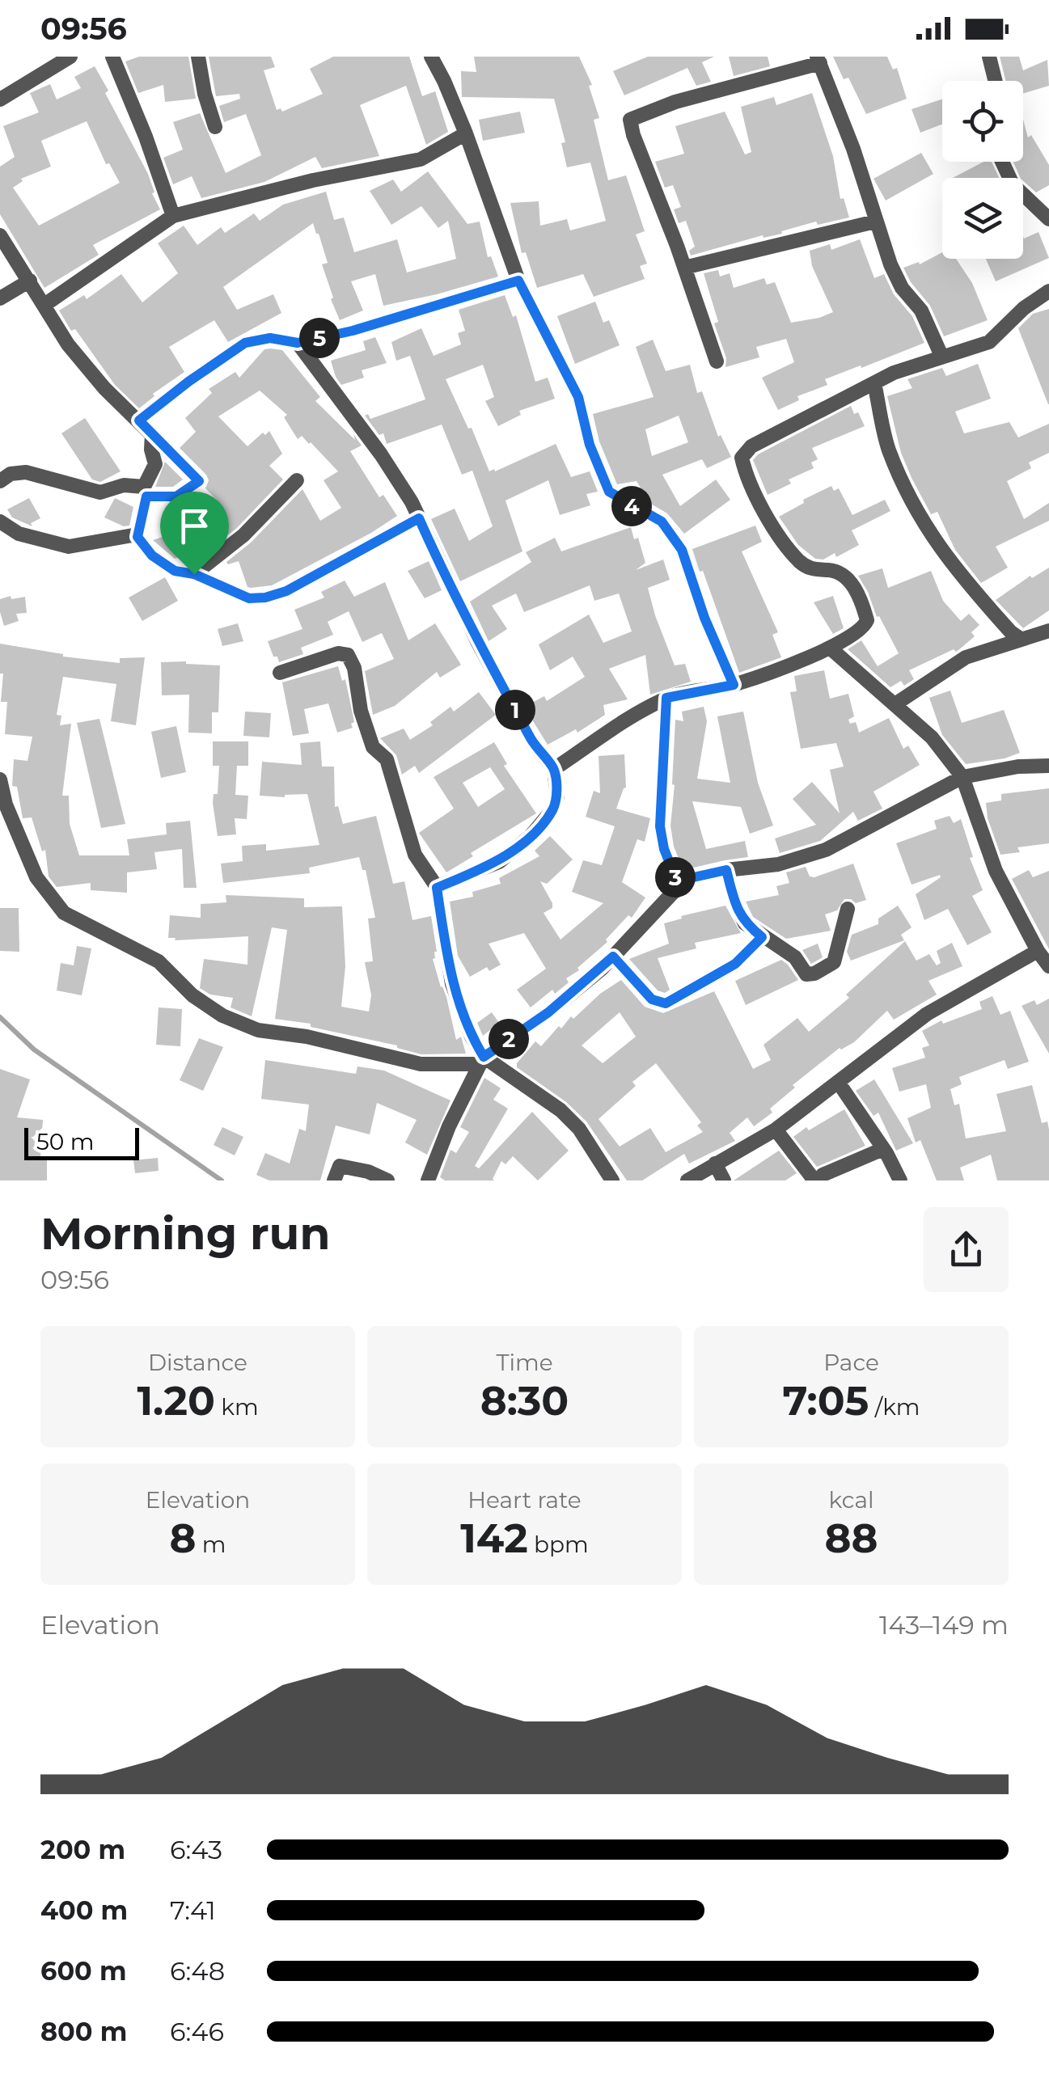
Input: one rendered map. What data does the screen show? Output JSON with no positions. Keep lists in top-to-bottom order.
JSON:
{
  "scale_bar": "50 m",
  "page": {
    "status": "09:56",
    "pins": [
      "5",
      "4",
      "1",
      "3",
      "2"
    ],
    "scale": "50 m",
    "heading": ["Morning run", "09:56"],
    "stats": [
      ["Distance", "1.20 km"],
      ["Time", "8:30"],
      ["Pace", "7:05 /km"],
      ["Elevation", "8 m"],
      ["Heart rate", "142 bpm"],
      ["kcal", "88"]
    ],
    "chart": ["Elevation", "143–149 m"],
    "list": [
      {
        "name": "200 m",
        "note": "6:43"
      },
      {
        "name": "400 m",
        "note": "7:41"
      },
      {
        "name": "600 m",
        "note": "6:48"
      },
      {
        "name": "800 m",
        "note": "6:46"
      }
    ]
  }
}
